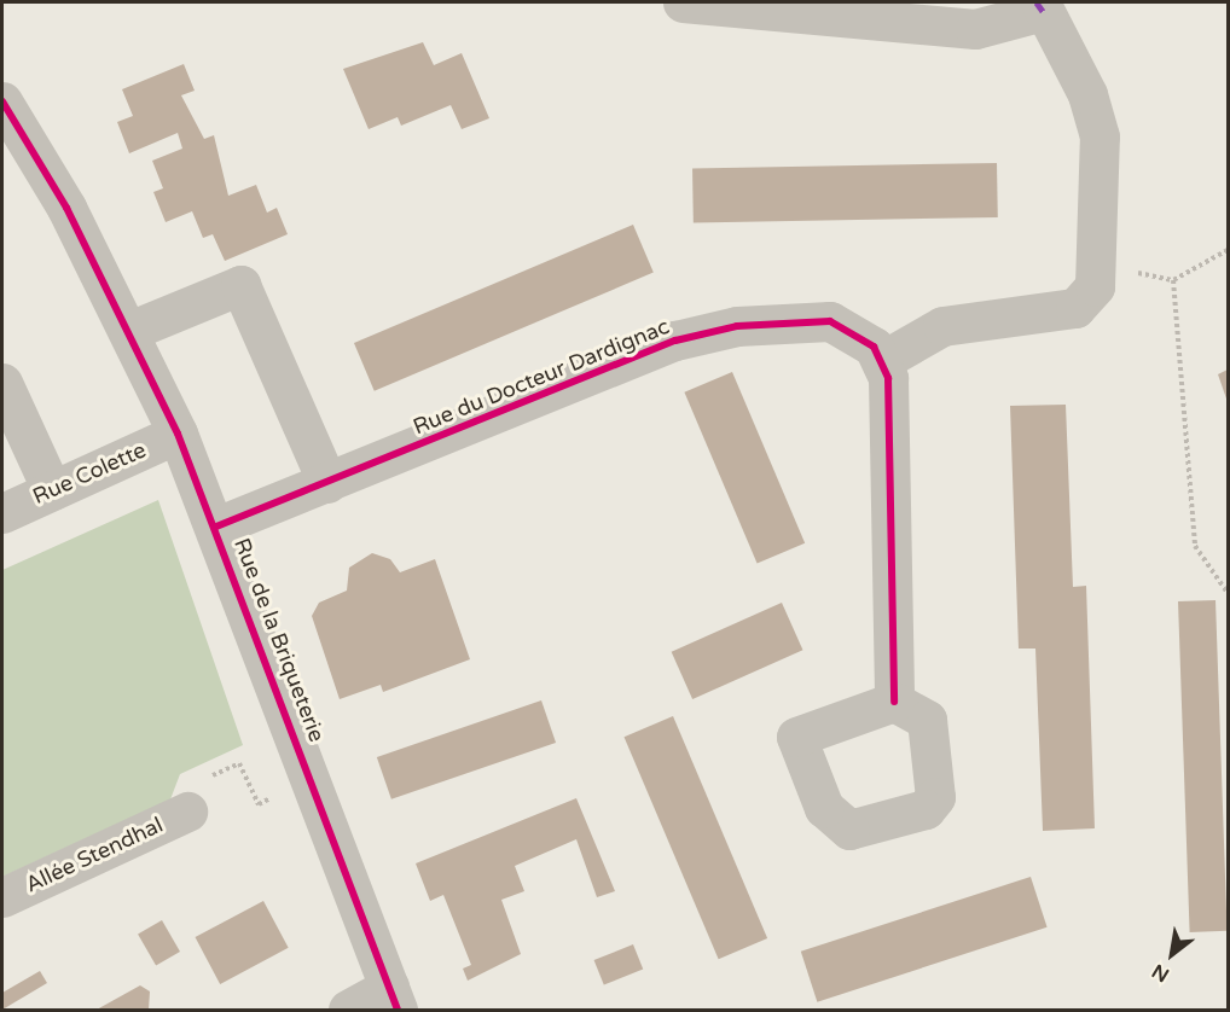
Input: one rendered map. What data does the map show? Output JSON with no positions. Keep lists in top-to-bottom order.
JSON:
{
  "streets": {
    "street": [
      "Rue du Docteur Dardignac",
      "Rue Colette",
      "Rue de la Briqueterie",
      "Allée Stendhal"
    ]
  },
  "crossings": [
    ["Rue du Docteur Dardignac", "Rue de la Briqueterie"],
    ["Rue Colette", "Rue de la Briqueterie"]
  ],
  "north": "bottom left"
}
